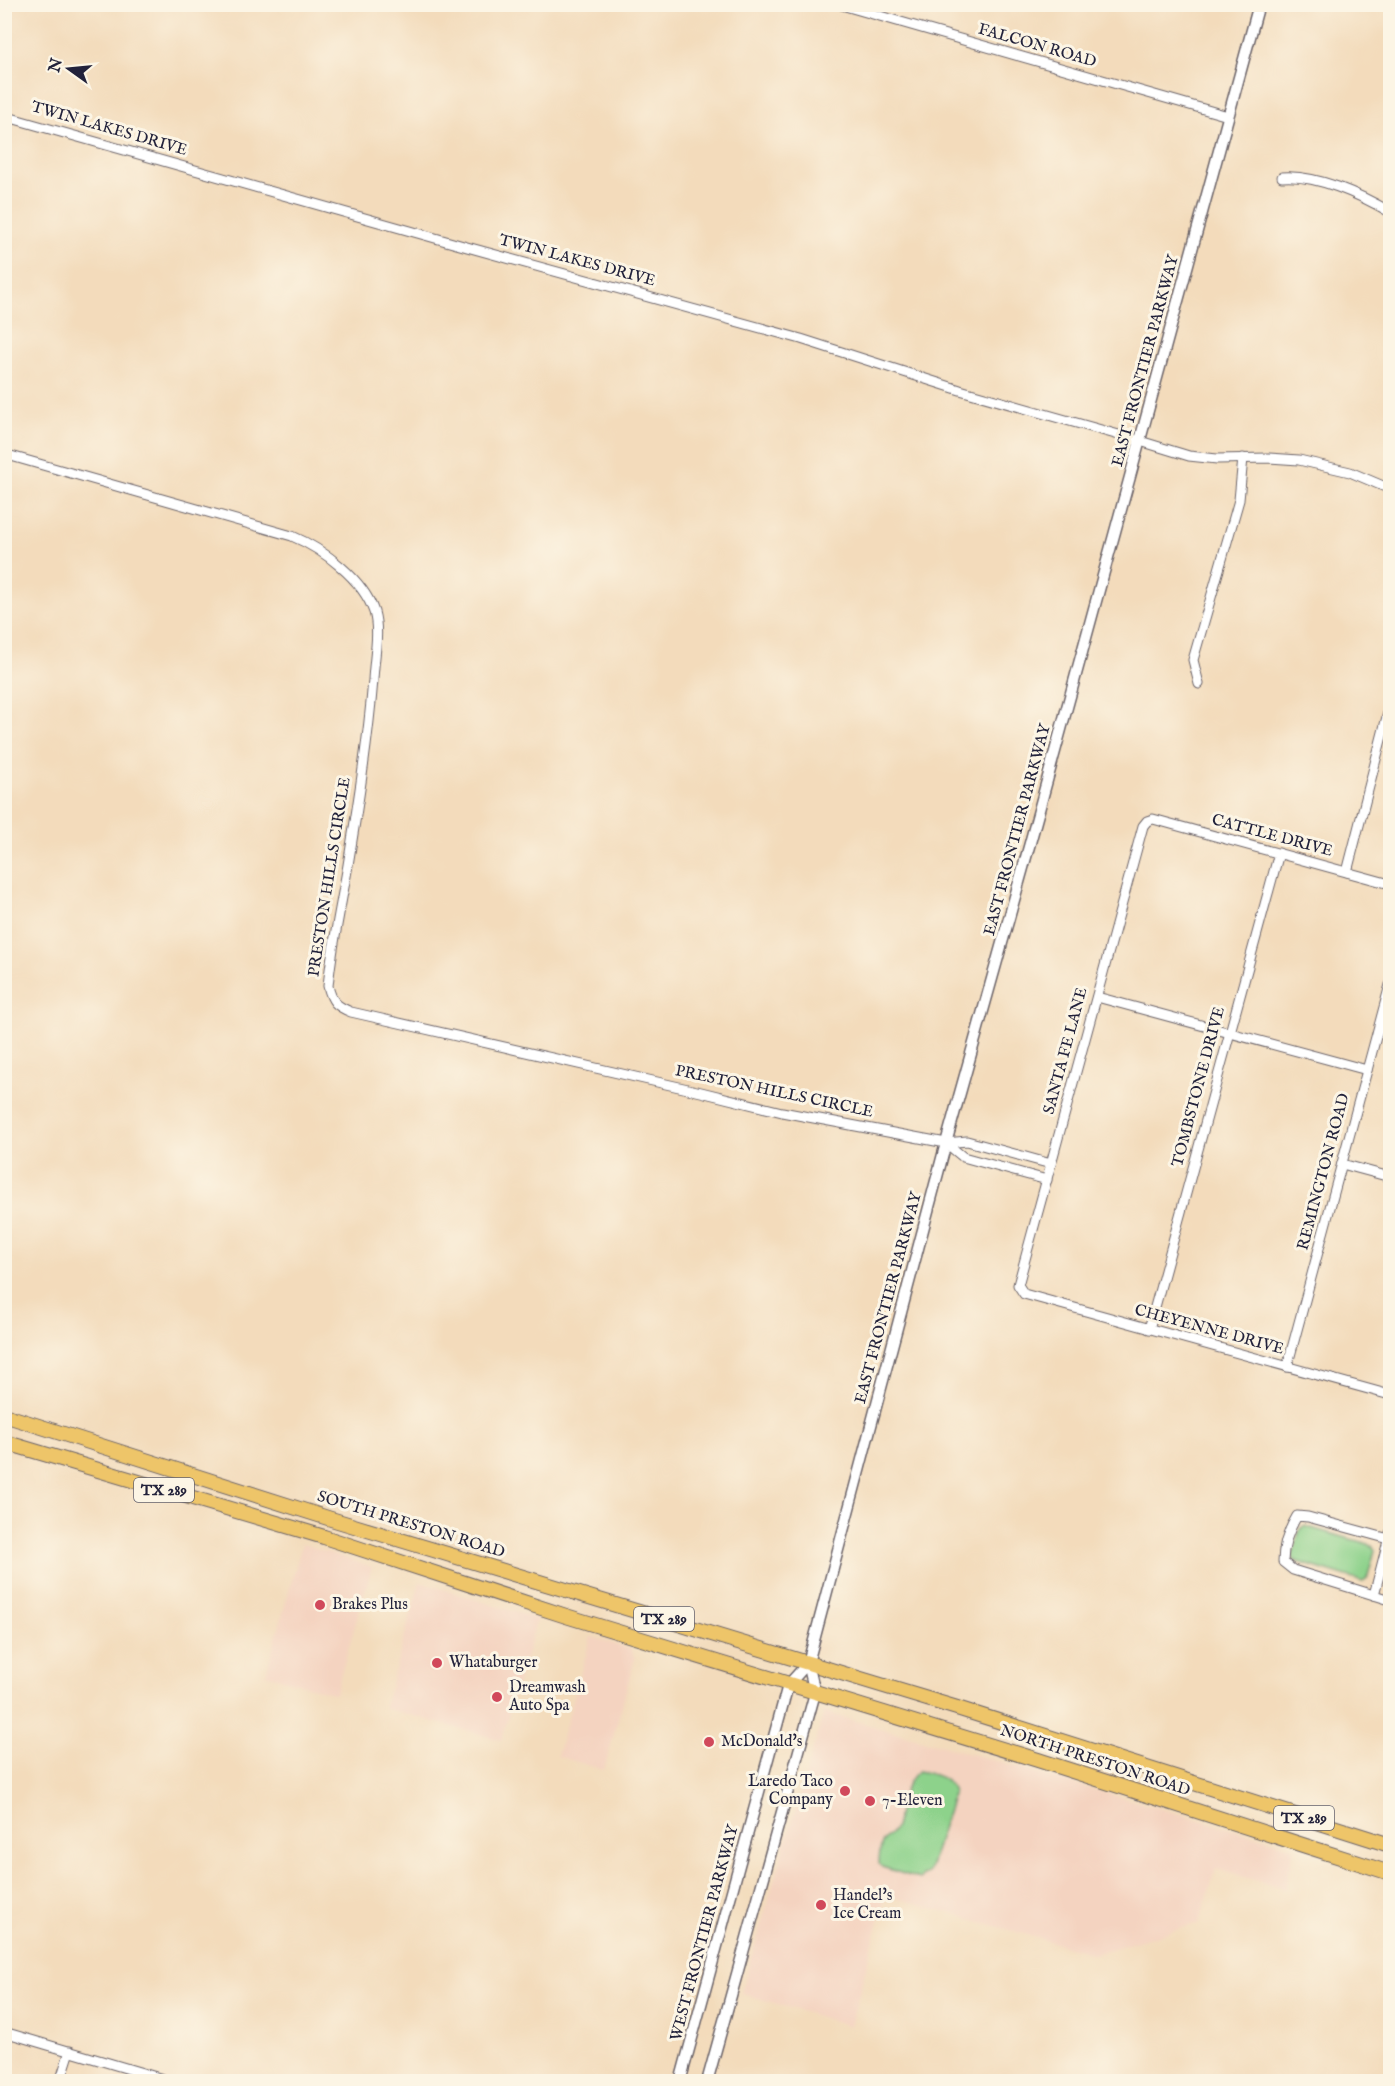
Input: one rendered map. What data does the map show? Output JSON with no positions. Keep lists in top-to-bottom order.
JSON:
{
  "streets": {
    "main road": ["TX 289", "SOUTH PRESTON ROAD", "NORTH PRESTON ROAD"],
    "street": [
      "FALCON ROAD",
      "TWIN LAKES DRIVE",
      "EAST FRONTIER PARKWAY",
      "CATTLE DRIVE",
      "PRESTON HILLS CIRCLE",
      "SANTA FE LANE",
      "TOMBSTONE DRIVE",
      "REMINGTON ROAD",
      "CHEYENNE DRIVE",
      "WEST FRONTIER PARKWAY"
    ]
  },
  "crossings": [
    ["FALCON ROAD", "EAST FRONTIER PARKWAY"],
    ["TWIN LAKES DRIVE", "EAST FRONTIER PARKWAY"],
    ["EAST FRONTIER PARKWAY", "PRESTON HILLS CIRCLE"],
    ["EAST FRONTIER PARKWAY", "SOUTH PRESTON ROAD"],
    ["EAST FRONTIER PARKWAY", "NORTH PRESTON ROAD"],
    ["EAST FRONTIER PARKWAY", "WEST FRONTIER PARKWAY"],
    ["CATTLE DRIVE", "SANTA FE LANE"],
    ["CATTLE DRIVE", "TOMBSTONE DRIVE"],
    ["SANTA FE LANE", "CHEYENNE DRIVE"],
    ["TOMBSTONE DRIVE", "CHEYENNE DRIVE"],
    ["REMINGTON ROAD", "CHEYENNE DRIVE"],
    ["TX 289", "NORTH PRESTON ROAD"],
    ["TX 289", "WEST FRONTIER PARKWAY"],
    ["SOUTH PRESTON ROAD", "NORTH PRESTON ROAD"],
    ["SOUTH PRESTON ROAD", "WEST FRONTIER PARKWAY"],
    ["NORTH PRESTON ROAD", "WEST FRONTIER PARKWAY"]
  ],
  "places": [
    "Brakes Plus",
    "Whataburger",
    "Dreamwash Auto Spa",
    "McDonald's",
    "Laredo Taco Company",
    "7-Eleven",
    "Handel's Ice Cream"
  ],
  "north": "left"
}
